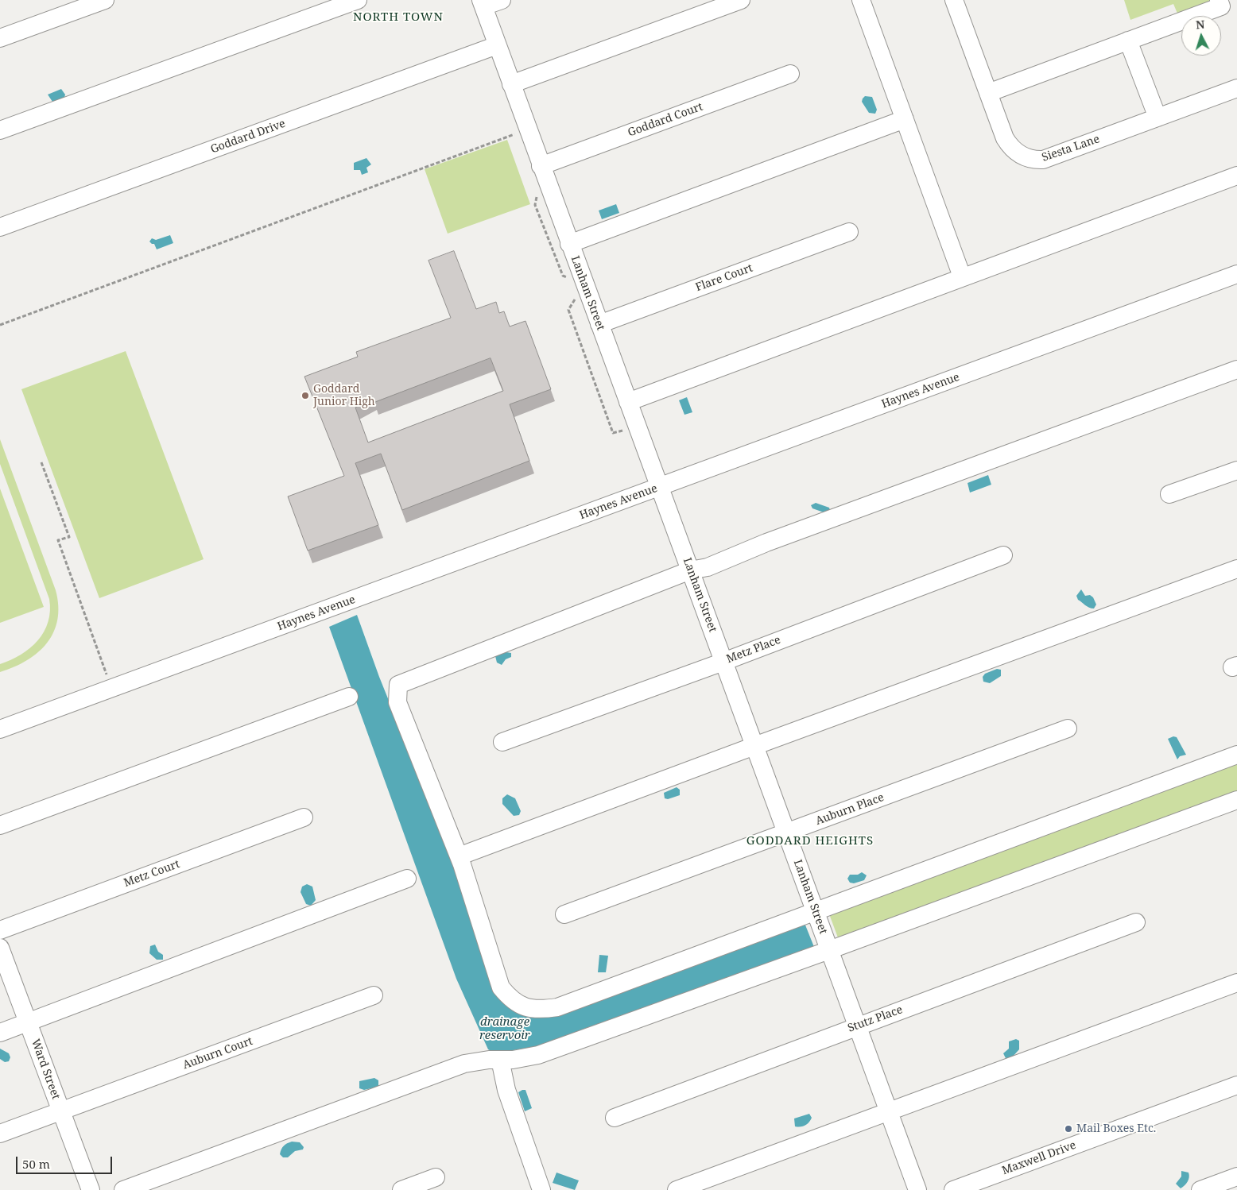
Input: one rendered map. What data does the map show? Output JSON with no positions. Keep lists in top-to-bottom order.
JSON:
{
  "streets": {
    "street": [
      "Goddard Court",
      "Goddard Drive",
      "Siesta Lane",
      "Flare Court",
      "Lanham Street",
      "Haynes Avenue",
      "Metz Place",
      "Auburn Place",
      "Metz Court",
      "Stutz Place",
      "Auburn Court",
      "Ward Street",
      "Maxwell Drive"
    ]
  },
  "crossings": [
    ["Goddard Court", "Lanham Street"],
    ["Goddard Drive", "Lanham Street"],
    ["Flare Court", "Lanham Street"],
    ["Lanham Street", "Haynes Avenue"],
    ["Lanham Street", "Metz Place"],
    ["Lanham Street", "Auburn Place"],
    ["Lanham Street", "Stutz Place"],
    ["Auburn Court", "Ward Street"]
  ],
  "districts": ["NORTH TOWN", "GODDARD HEIGHTS"],
  "water": ["drainage reservoir"],
  "places": ["Goddard Junior High", "Mail Boxes Etc."],
  "scale_bar": "50 m",
  "north": "top"
}
